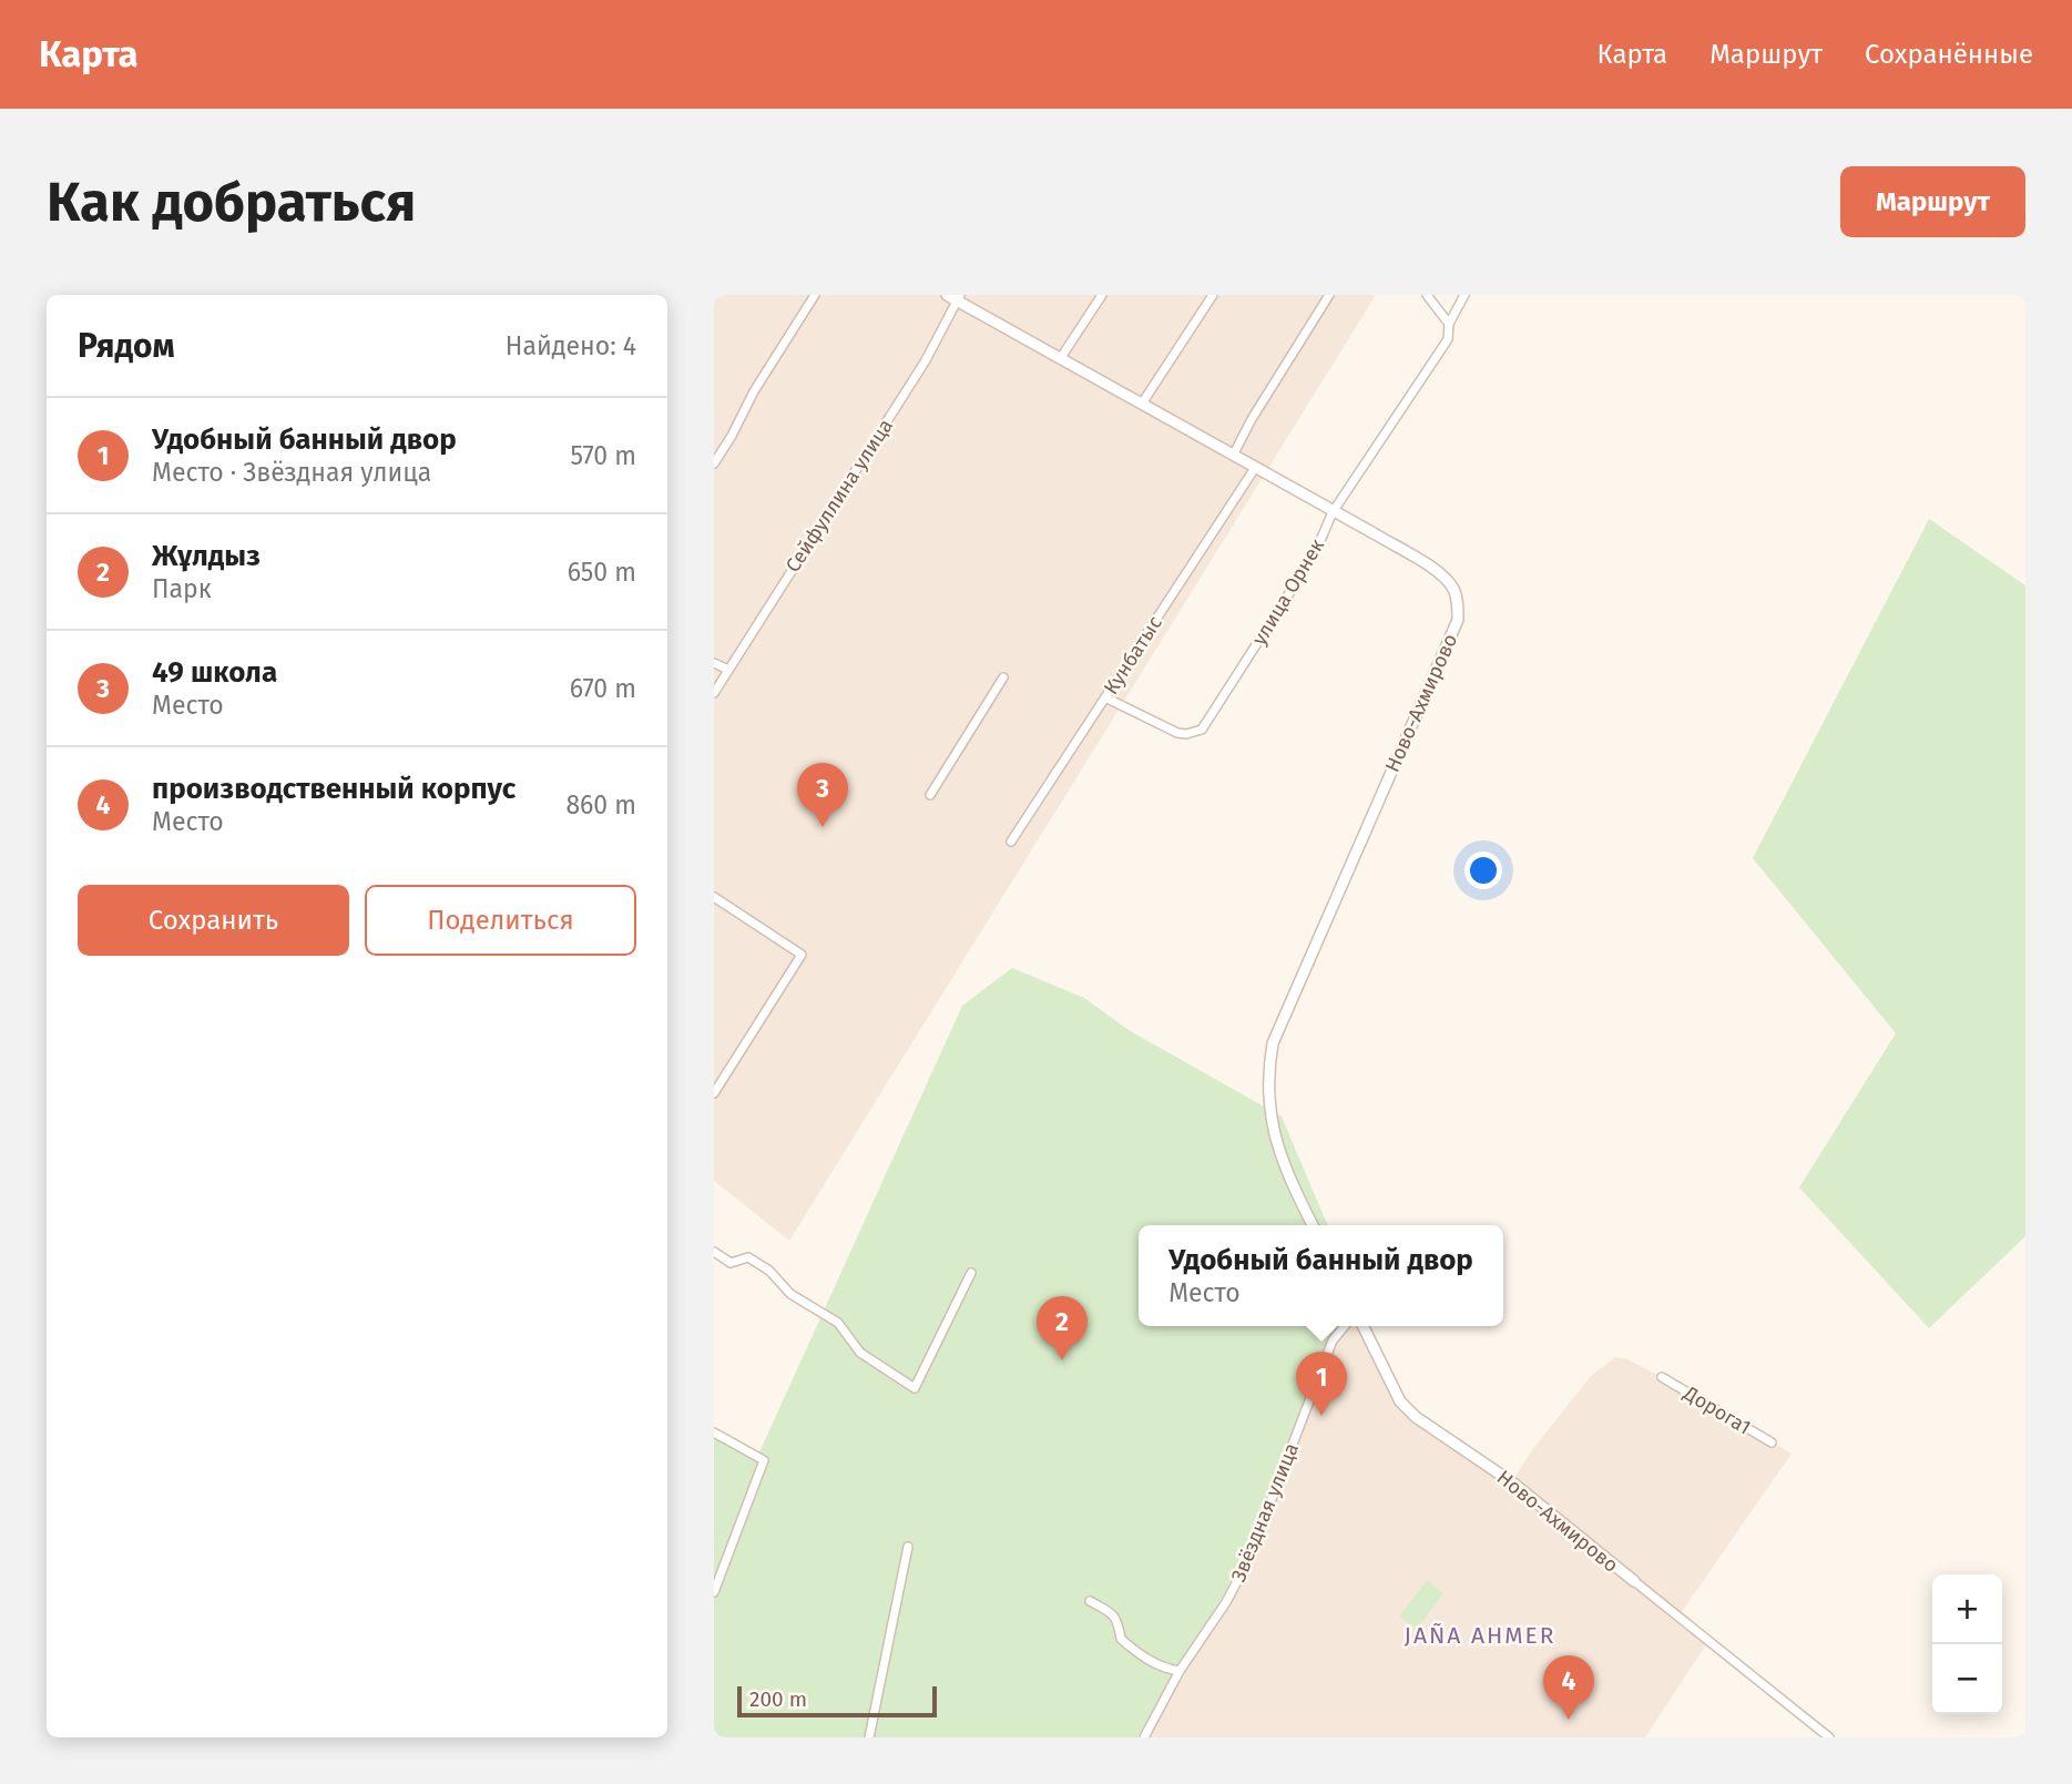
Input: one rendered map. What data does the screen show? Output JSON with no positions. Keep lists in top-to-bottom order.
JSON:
{
  "streets": {
    "street": [
      "Сейфуллина улица",
      "улица Орнек",
      "Кунбатыс",
      "Ново-Ахмирово",
      "Дорога1",
      "Звёздная улица"
    ]
  },
  "crossings": [
    ["Сейфуллина улица", "Ново-Ахмирово"],
    ["улица Орнек", "Кунбатыс"],
    ["улица Орнек", "Ново-Ахмирово"],
    ["Кунбатыс", "Ново-Ахмирово"]
  ],
  "districts": ["JAÑA AHMER"],
  "scale_bar": "200 m",
  "page": {
    "header": "Карта",
    "nav": ["Карта", "Маршрут", "Сохранённые"],
    "buttons": [
      "Маршрут",
      ["Сохранить", "Поделиться"]
    ],
    "title": "Как добраться",
    "heading": ["Рядом", "Найдено: 4"],
    "list": [
      {
        "mark": "1",
        "name": "Удобный банный двор",
        "note": "Место · Звёздная улица",
        "value": "570 m"
      },
      {
        "mark": "2",
        "name": "Жұлдыз",
        "note": "Парк",
        "value": "650 m"
      },
      {
        "mark": "3",
        "name": "49 школа",
        "note": "Место",
        "value": "670 m"
      },
      {
        "mark": "4",
        "name": "производственный корпус",
        "note": "Место",
        "value": "860 m"
      }
    ],
    "pins": [
      "3",
      "2",
      "1",
      "4"
    ],
    "popup": ["Удобный банный двор", "Место"],
    "map_buttons": ["+", "−"],
    "scale": "200 m"
  }
}
